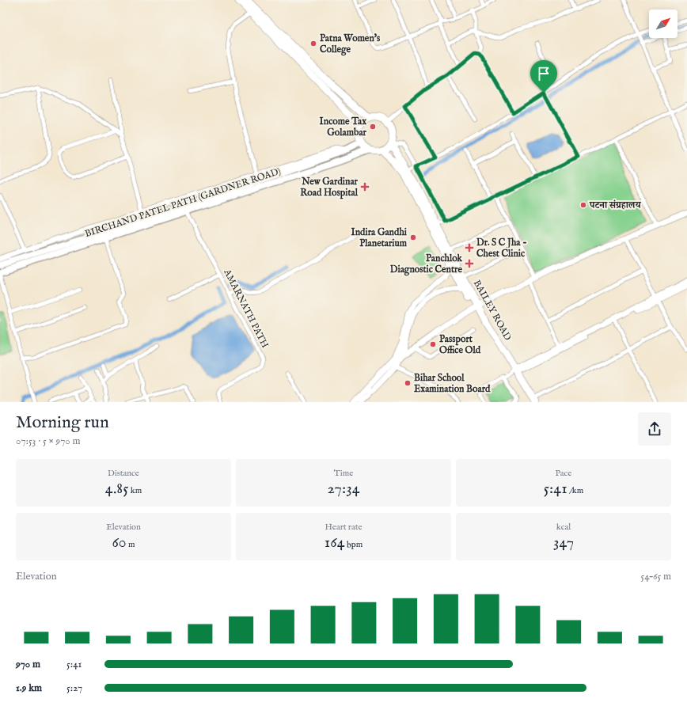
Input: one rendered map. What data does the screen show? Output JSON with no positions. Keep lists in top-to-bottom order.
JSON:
{
  "streets": {
    "highway": ["BAILEY ROAD"],
    "main road": ["BIRCHAND PATEL PATH (GARDNER ROAD)"],
    "street": ["AMARNATH PATH"]
  },
  "crossings": [
    ["BIRCHAND PATEL PATH (GARDNER ROAD)", "AMARNATH PATH"],
    ["BIRCHAND PATEL PATH (GARDNER ROAD)", "BAILEY ROAD"]
  ],
  "places": {
    "other": [
      "Patna Women's College",
      "Income Tax Golambar",
      "पटना संग्रहालय",
      "Indira Gandhi Planetarium",
      "Passport Office Old",
      "Bihar School Examination Board"
    ],
    "health": ["New Gardinar Road Hospital", "Dr. S C Jha - Chest Clinic", "Panchlok Diagnostic Centre"]
  },
  "north": "top right",
  "page": {
    "heading": ["Morning run", "07:53 · 5 × 970 m"],
    "stats": [
      ["Distance", "4.85 km"],
      ["Time", "27:34"],
      ["Pace", "5:41 /km"],
      ["Elevation", "60 m"],
      ["Heart rate", "164 bpm"],
      ["kcal", "347"]
    ],
    "chart": ["Elevation", "54–65 m"],
    "list": [
      {
        "name": "970 m",
        "note": "5:41"
      },
      {
        "name": "1.9 km",
        "note": "5:27"
      }
    ]
  }
}
